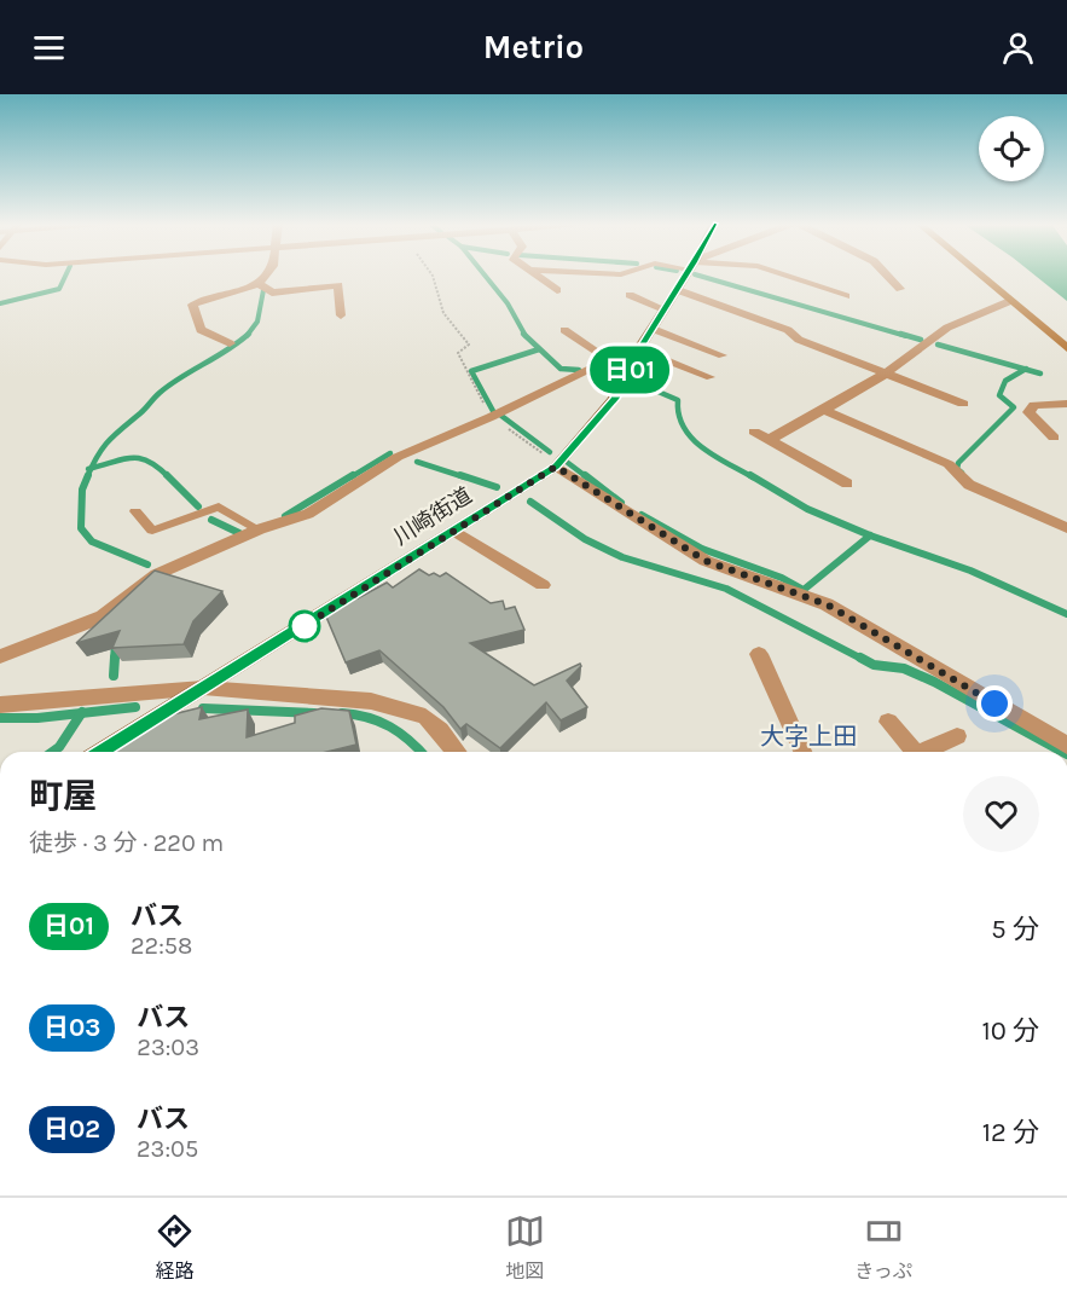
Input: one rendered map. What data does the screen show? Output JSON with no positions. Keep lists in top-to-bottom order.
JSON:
{
  "streets": {
    "main road": ["川崎街道"]
  },
  "districts": ["大字上田"],
  "lines": ["bus line 日01"],
  "page": {
    "header": "Metrio",
    "on_map": "日01",
    "heading": ["町屋", "徒歩 · 3 分 · 220 m"],
    "list": [
      {
        "mark": "日01",
        "name": "バス",
        "note": "22:58",
        "value": "5 分"
      },
      {
        "mark": "日03",
        "name": "バス",
        "note": "23:03",
        "value": "10 分"
      },
      {
        "mark": "日02",
        "name": "バス",
        "note": "23:05",
        "value": "12 分"
      }
    ],
    "tabs": ["経路", "地図", "きっぷ"]
  }
}
